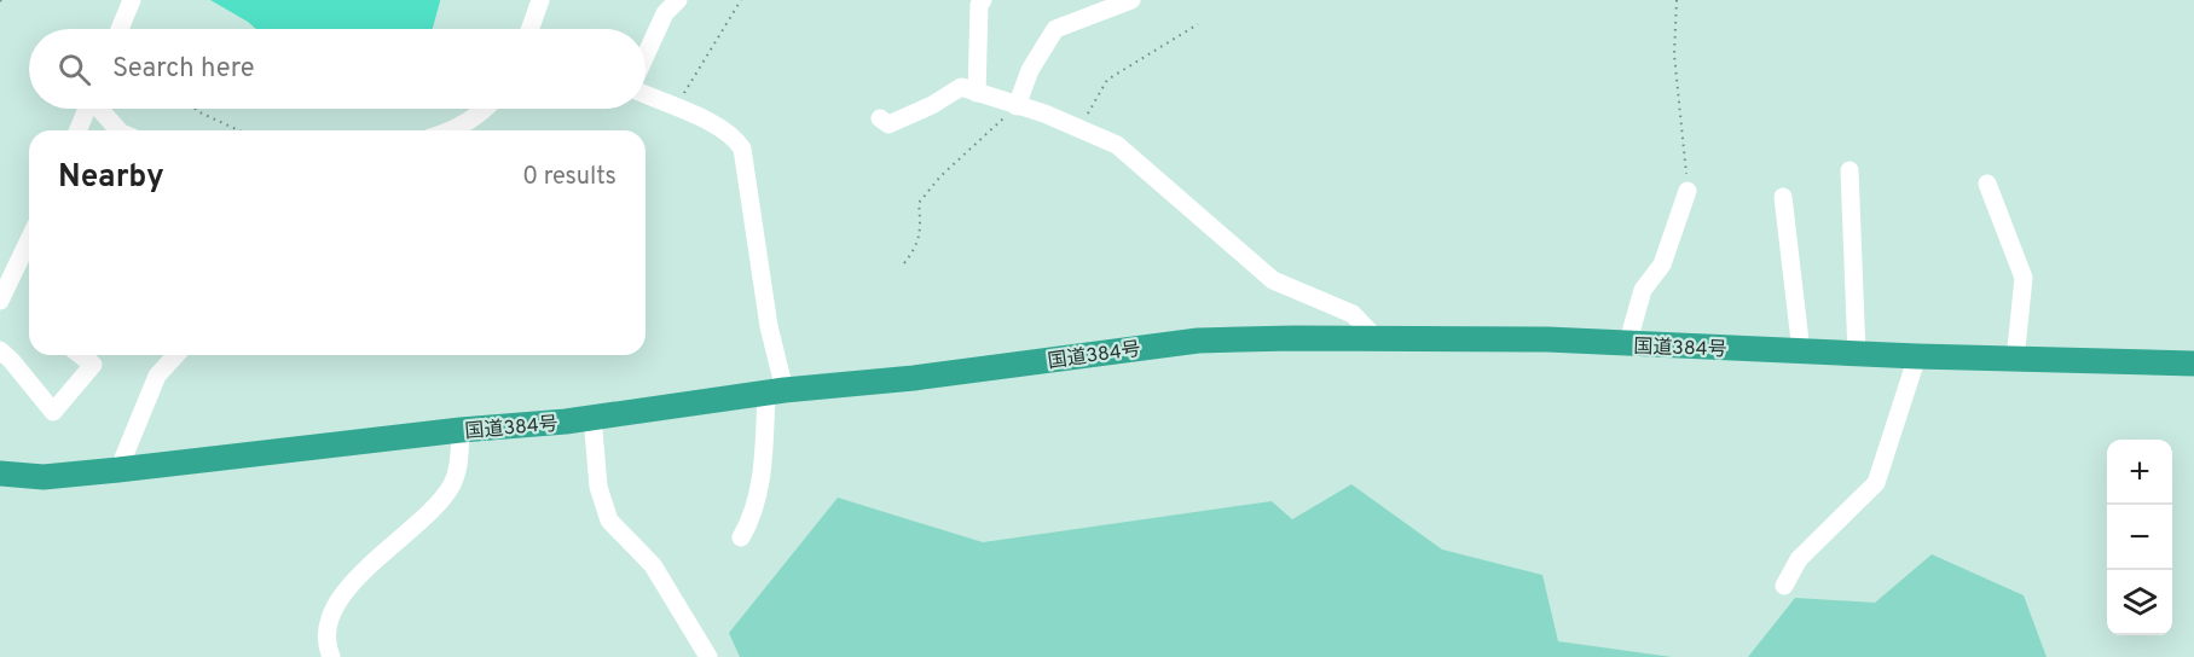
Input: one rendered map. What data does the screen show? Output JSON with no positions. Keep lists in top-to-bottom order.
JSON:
{
  "streets": {
    "highway": ["国道384号"]
  },
  "page": {
    "search": "Search here",
    "heading": ["Nearby", "0 results"],
    "map_buttons": ["+", "−"]
  }
}
